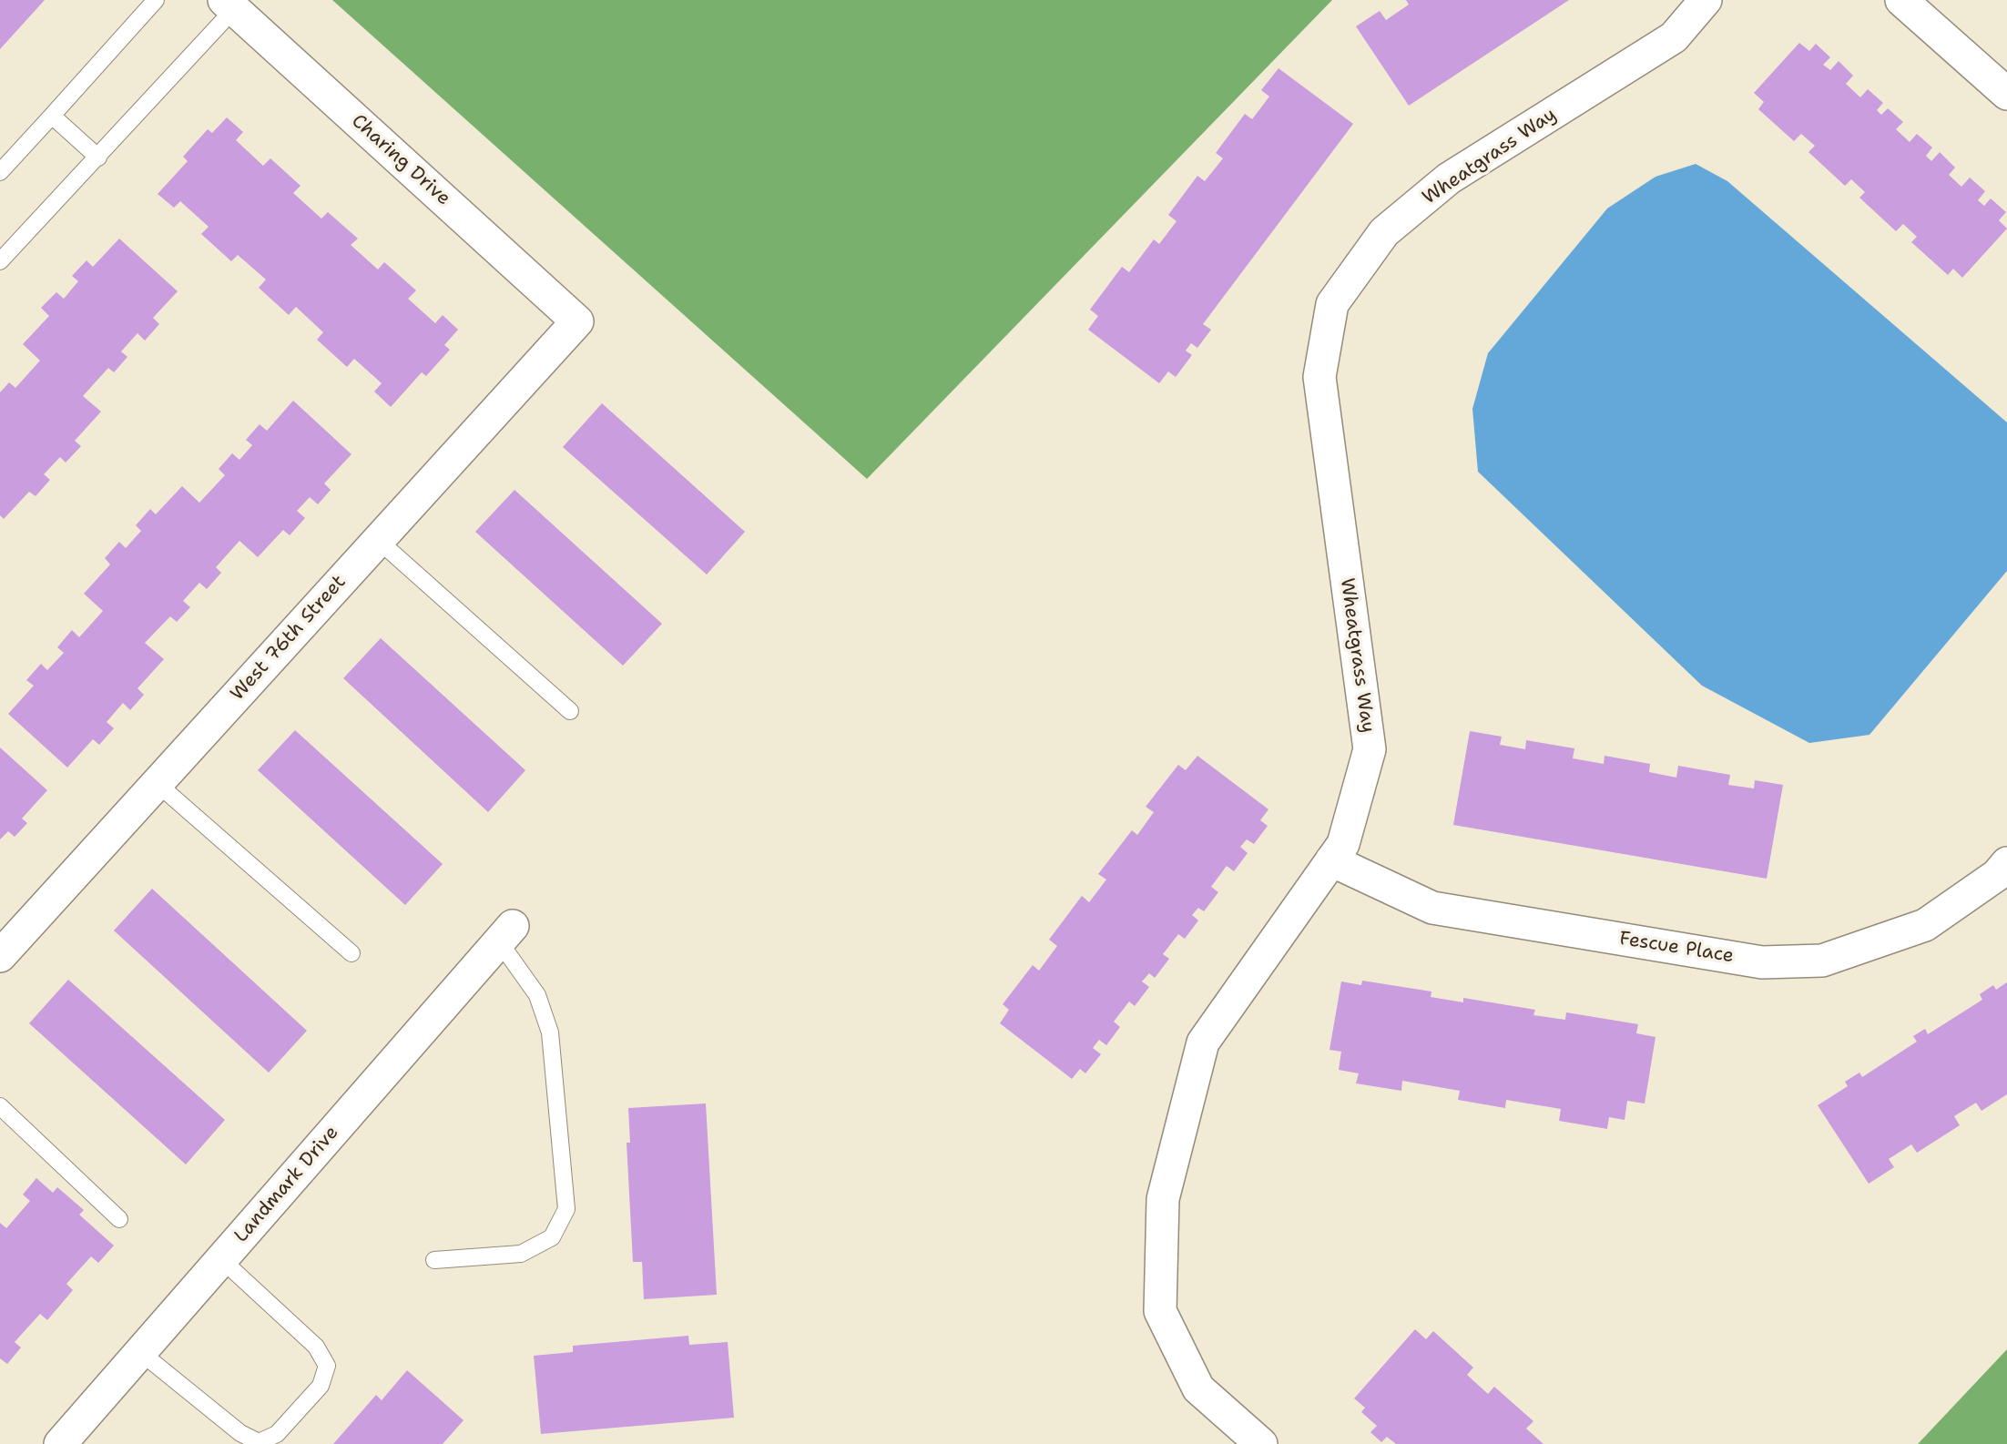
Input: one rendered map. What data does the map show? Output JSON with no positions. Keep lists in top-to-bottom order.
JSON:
{
  "streets": {
    "street": [
      "Wheatgrass Way",
      "Charing Drive",
      "West 76th Street",
      "Fescue Place",
      "Landmark Drive"
    ]
  },
  "crossings": [
    ["Wheatgrass Way", "Fescue Place"],
    ["Charing Drive", "West 76th Street"]
  ]
}
